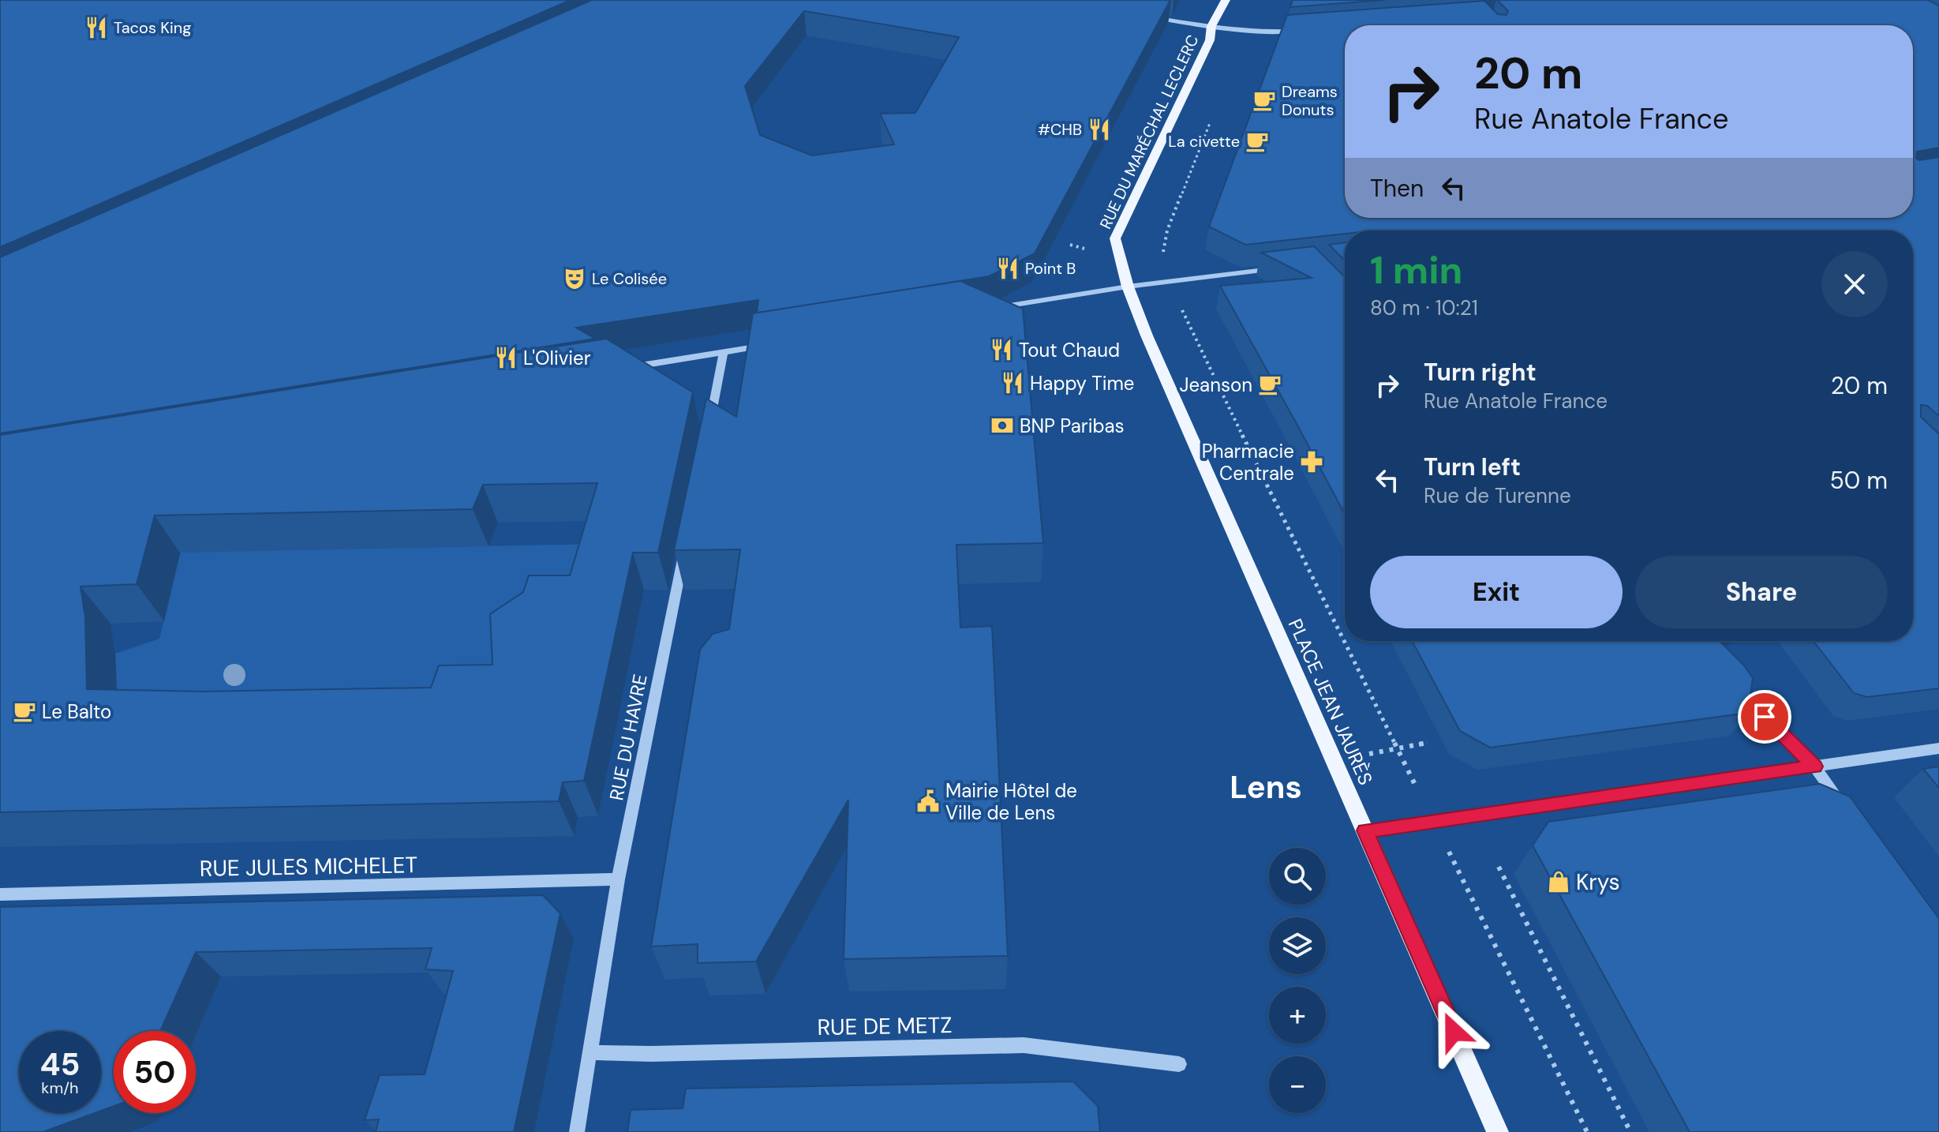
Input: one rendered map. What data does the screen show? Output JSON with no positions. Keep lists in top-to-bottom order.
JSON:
{
  "streets": {
    "main road": ["RUE DU MARÉCHAL LECLERC", "PLACE JEAN JAURÈS"],
    "street": ["RUE DU HAVRE", "RUE JULES MICHELET", "RUE DE METZ"]
  },
  "crossings": [
    ["RUE DU MARÉCHAL LECLERC", "PLACE JEAN JAURÈS"],
    ["RUE DU HAVRE", "RUE JULES MICHELET"],
    ["RUE DU HAVRE", "RUE DE METZ"]
  ],
  "districts": ["Lens"],
  "places": {
    "restaurant": [
      "Tacos King",
      "#CHB",
      "Point B",
      "Tout Chaud",
      "L'Olivier",
      "Happy Time"
    ],
    "cafe": [
      "Dreams Donuts",
      "La civette",
      "Jeanson",
      "Le Balto"
    ],
    "theatre": ["Le Colisée"],
    "bank": ["BNP Paribas"],
    "pharmacy": ["Pharmacie Centrale"],
    "public building": ["Mairie Hôtel de Ville de Lens"],
    "shop": ["Krys"]
  },
  "page": {
    "turn": ["20 m", "Rue Anatole France"],
    "then": "Then",
    "heading": ["1 min", "80 m · 10:21"],
    "list": [
      {
        "name": "Turn right",
        "note": "Rue Anatole France",
        "value": "20 m"
      },
      {
        "name": "Turn left",
        "note": "Rue de Turenne",
        "value": "50 m"
      }
    ],
    "buttons": ["Exit", "Share"],
    "map_buttons": ["+", "−"],
    "speed": "45 km/h",
    "limit": "50"
  }
}
